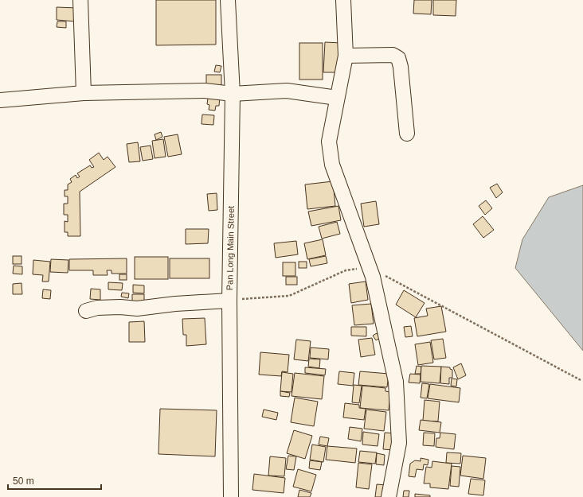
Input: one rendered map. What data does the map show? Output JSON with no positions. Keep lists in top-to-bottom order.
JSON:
{
  "streets": {
    "street": ["Pan Long Main Street"]
  },
  "scale_bar": "50 m"
}
